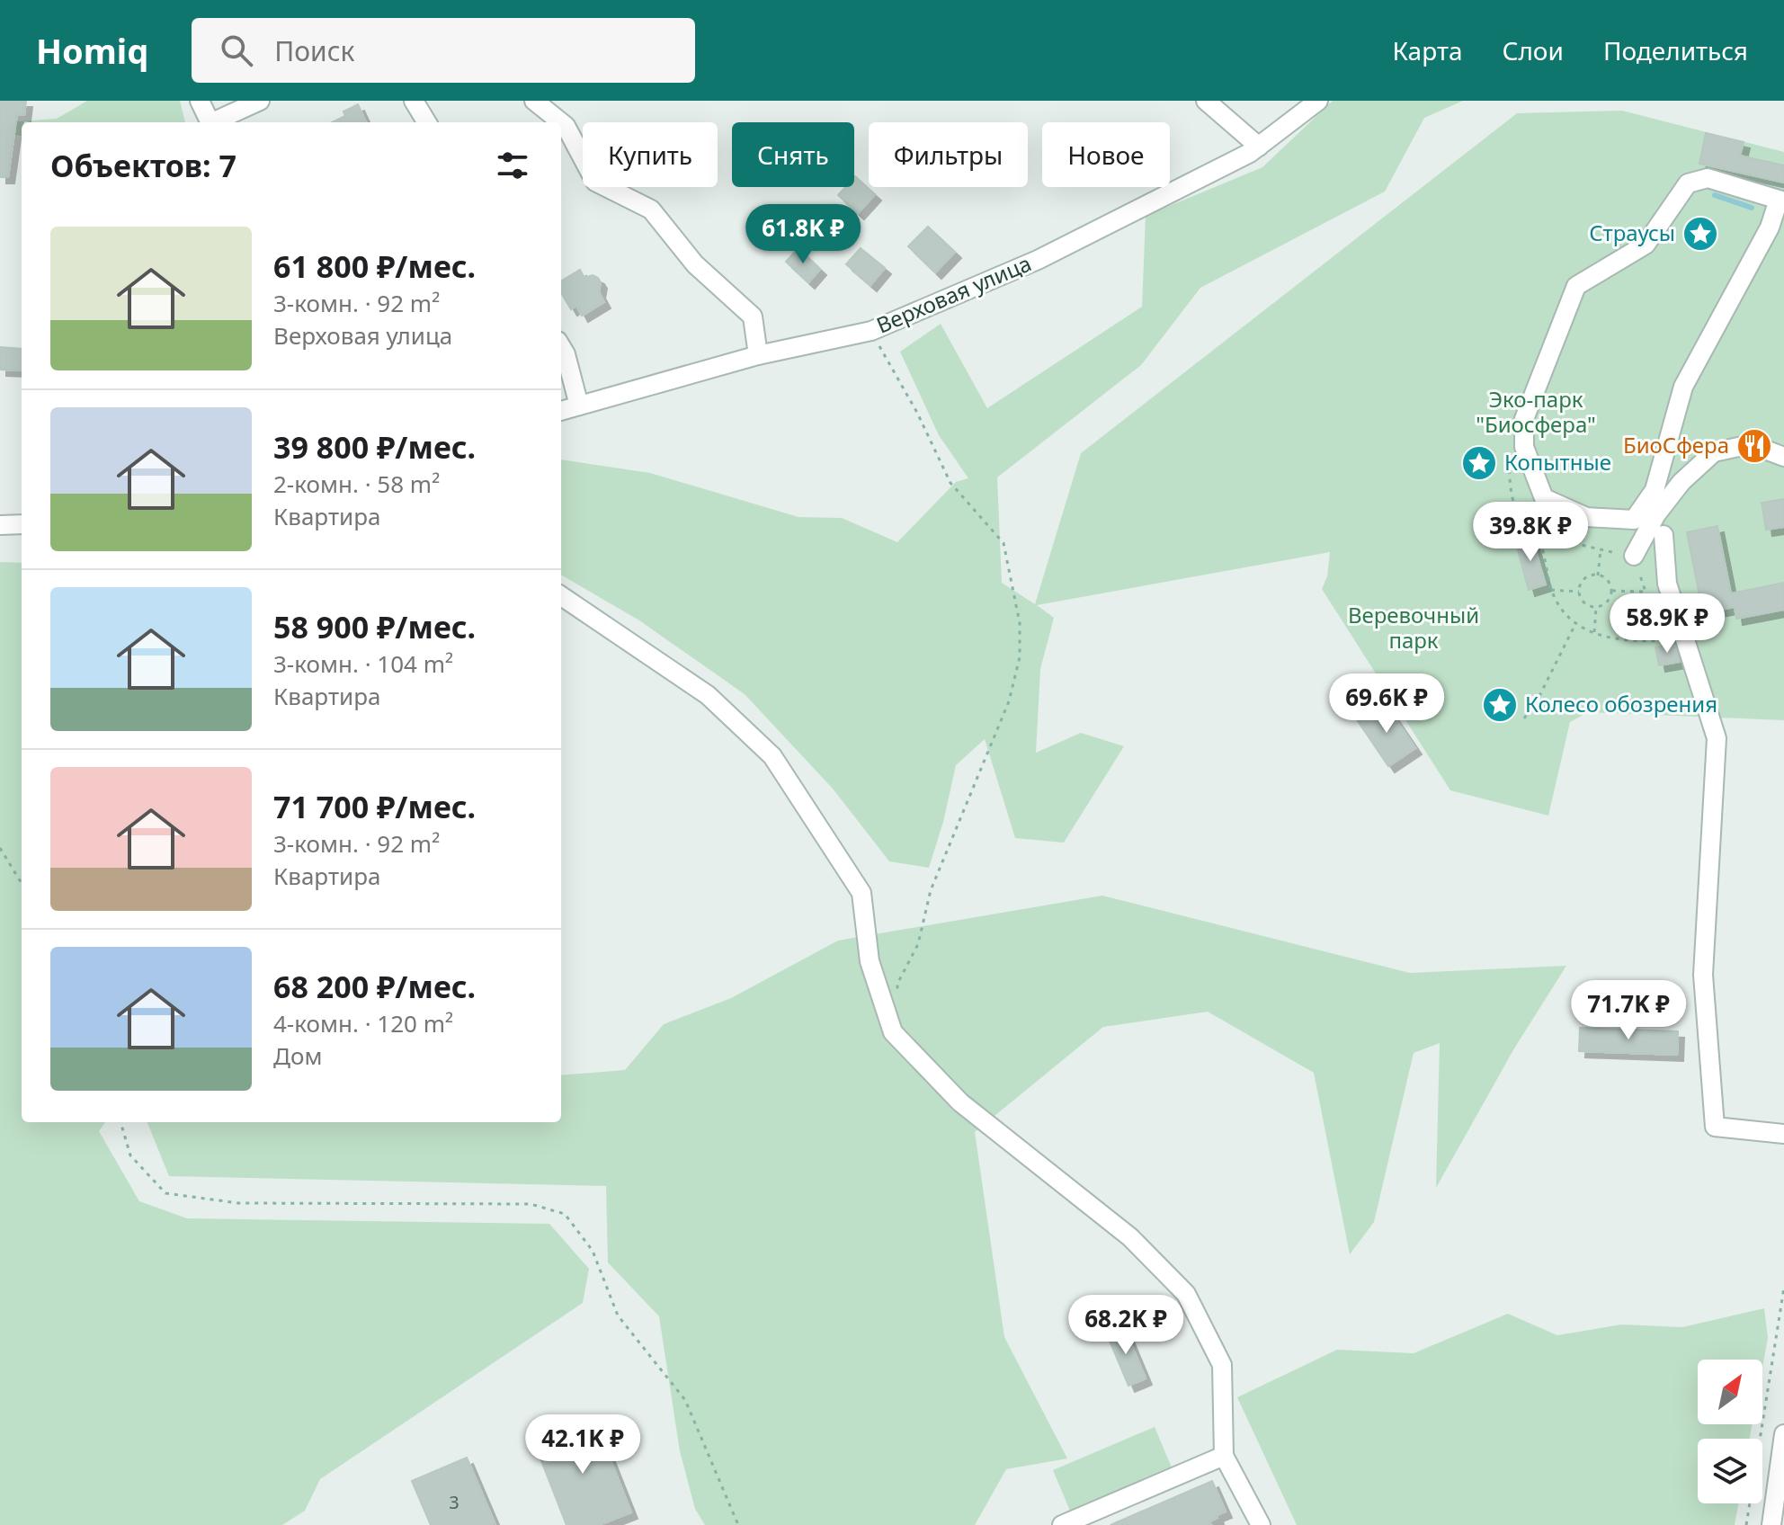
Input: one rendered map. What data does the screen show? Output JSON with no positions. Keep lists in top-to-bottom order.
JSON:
{
  "streets": {
    "street": ["Верховая улица"]
  },
  "parks": ["Эко-парк \"Биосфера\"", "Веревочный парк"],
  "places": {
    "place": ["Страусы", "Копытные", "Колесо обозрения"],
    "restaurant": ["БиоСфера"]
  },
  "house_numbers": ["3"],
  "north": "top right",
  "page": {
    "header": "Homiq",
    "search": "Поиск",
    "nav": ["Карта", "Слои", "Поделиться"],
    "chip": [
      "Купить",
      "Снять",
      "Фильтры",
      "Новое"
    ],
    "heading": "Объектов: 7",
    "price": [
      "61.8K ₽",
      "39.8K ₽",
      "58.9K ₽",
      "69.6K ₽",
      "71.7K ₽",
      "68.2K ₽",
      "42.1K ₽"
    ],
    "list": [
      {
        "name": "61 800 ₽/мес.",
        "note": "3-комн. · 92 m² · Верховая улица"
      },
      {
        "name": "39 800 ₽/мес.",
        "note": "2-комн. · 58 m² · Квартира"
      },
      {
        "name": "58 900 ₽/мес.",
        "note": "3-комн. · 104 m² · Квартира"
      },
      {
        "name": "71 700 ₽/мес.",
        "note": "3-комн. · 92 m² · Квартира"
      },
      {
        "name": "68 200 ₽/мес.",
        "note": "4-комн. · 120 m² · Дом"
      }
    ]
  }
}
